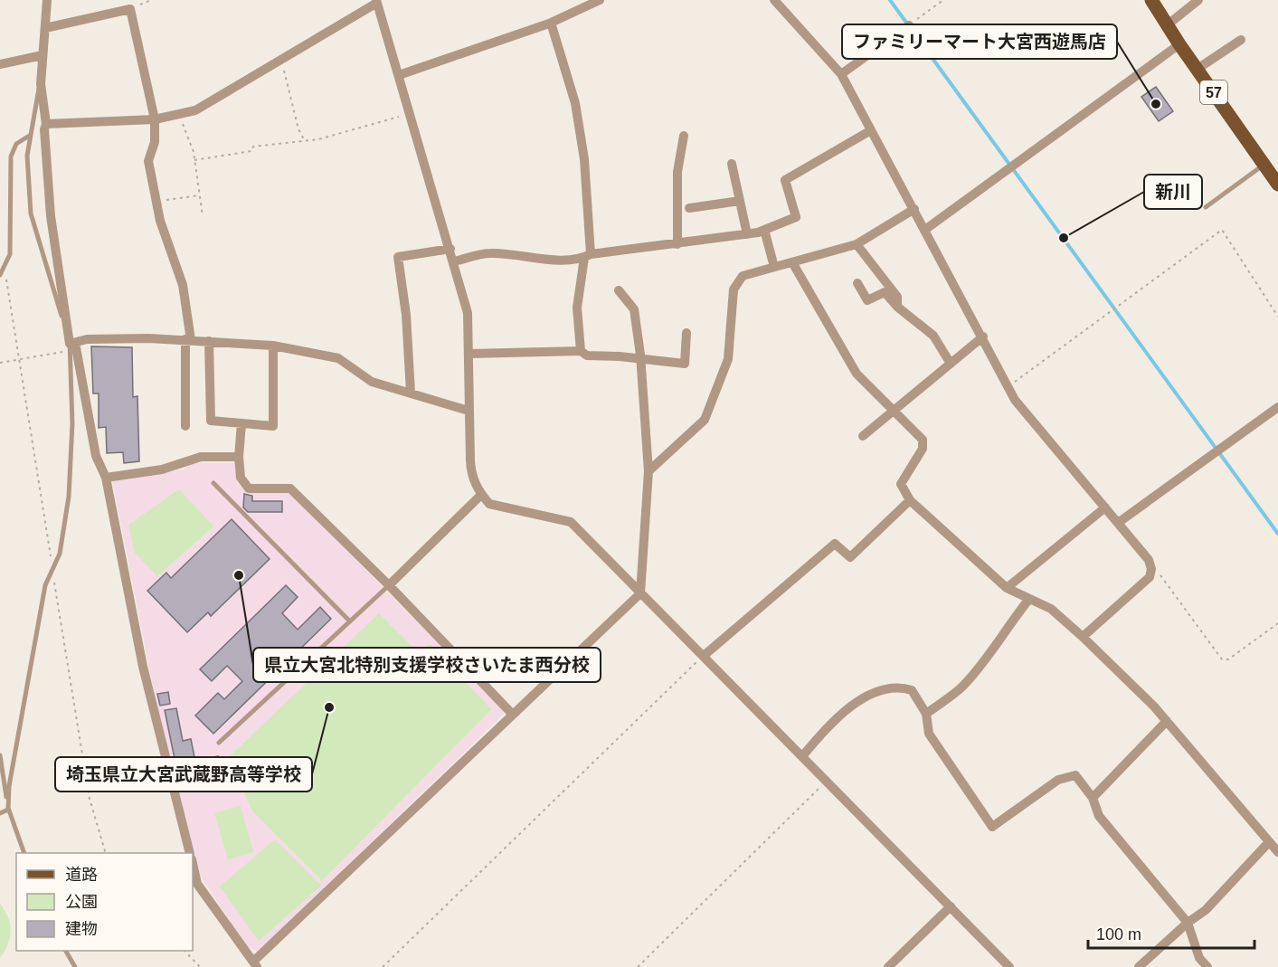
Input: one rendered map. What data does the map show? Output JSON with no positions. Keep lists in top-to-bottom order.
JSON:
{
  "streets": {
    "main road": ["57"]
  },
  "places": [
    "ファミリーマート大宮西遊馬店",
    "新川",
    "県立大宮北特別支援学校さいたま西分校",
    "埼玉県立大宮武蔵野高等学校"
  ],
  "legend": ["道路", "公園", "建物"],
  "scale_bar": "100 m"
}
